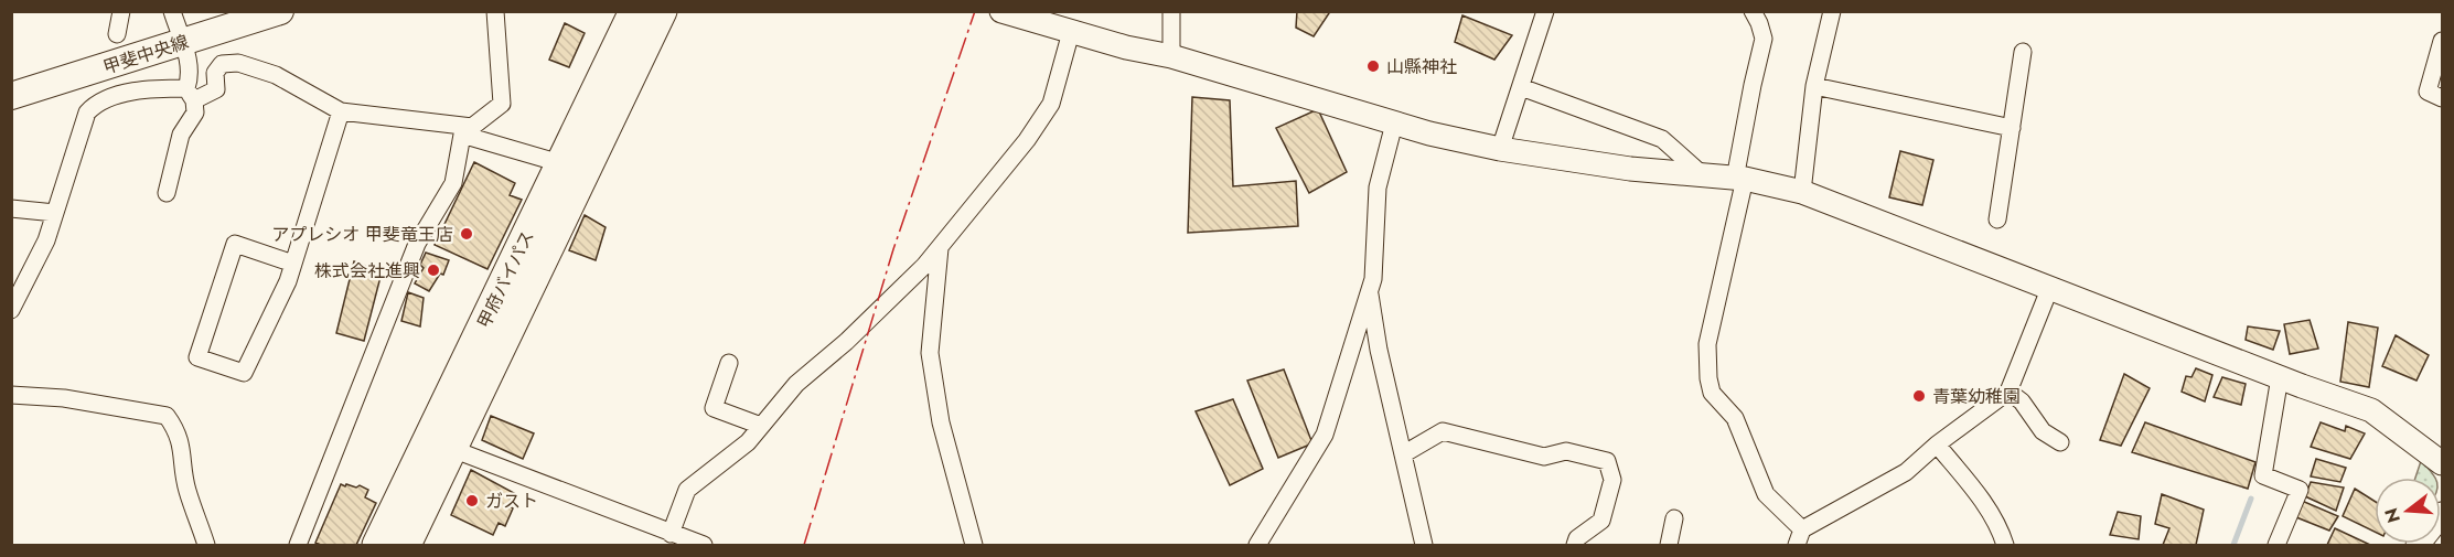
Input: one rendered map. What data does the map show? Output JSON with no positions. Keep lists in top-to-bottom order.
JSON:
{
  "streets": {
    "highway": ["甲府バイパス"],
    "main road": ["甲斐中央線"]
  },
  "places": [
    "山縣神社",
    "アプレシオ 甲斐竜王店",
    "株式会社進興",
    "青葉幼稚園",
    "ガスト"
  ],
  "north": "left"
}
